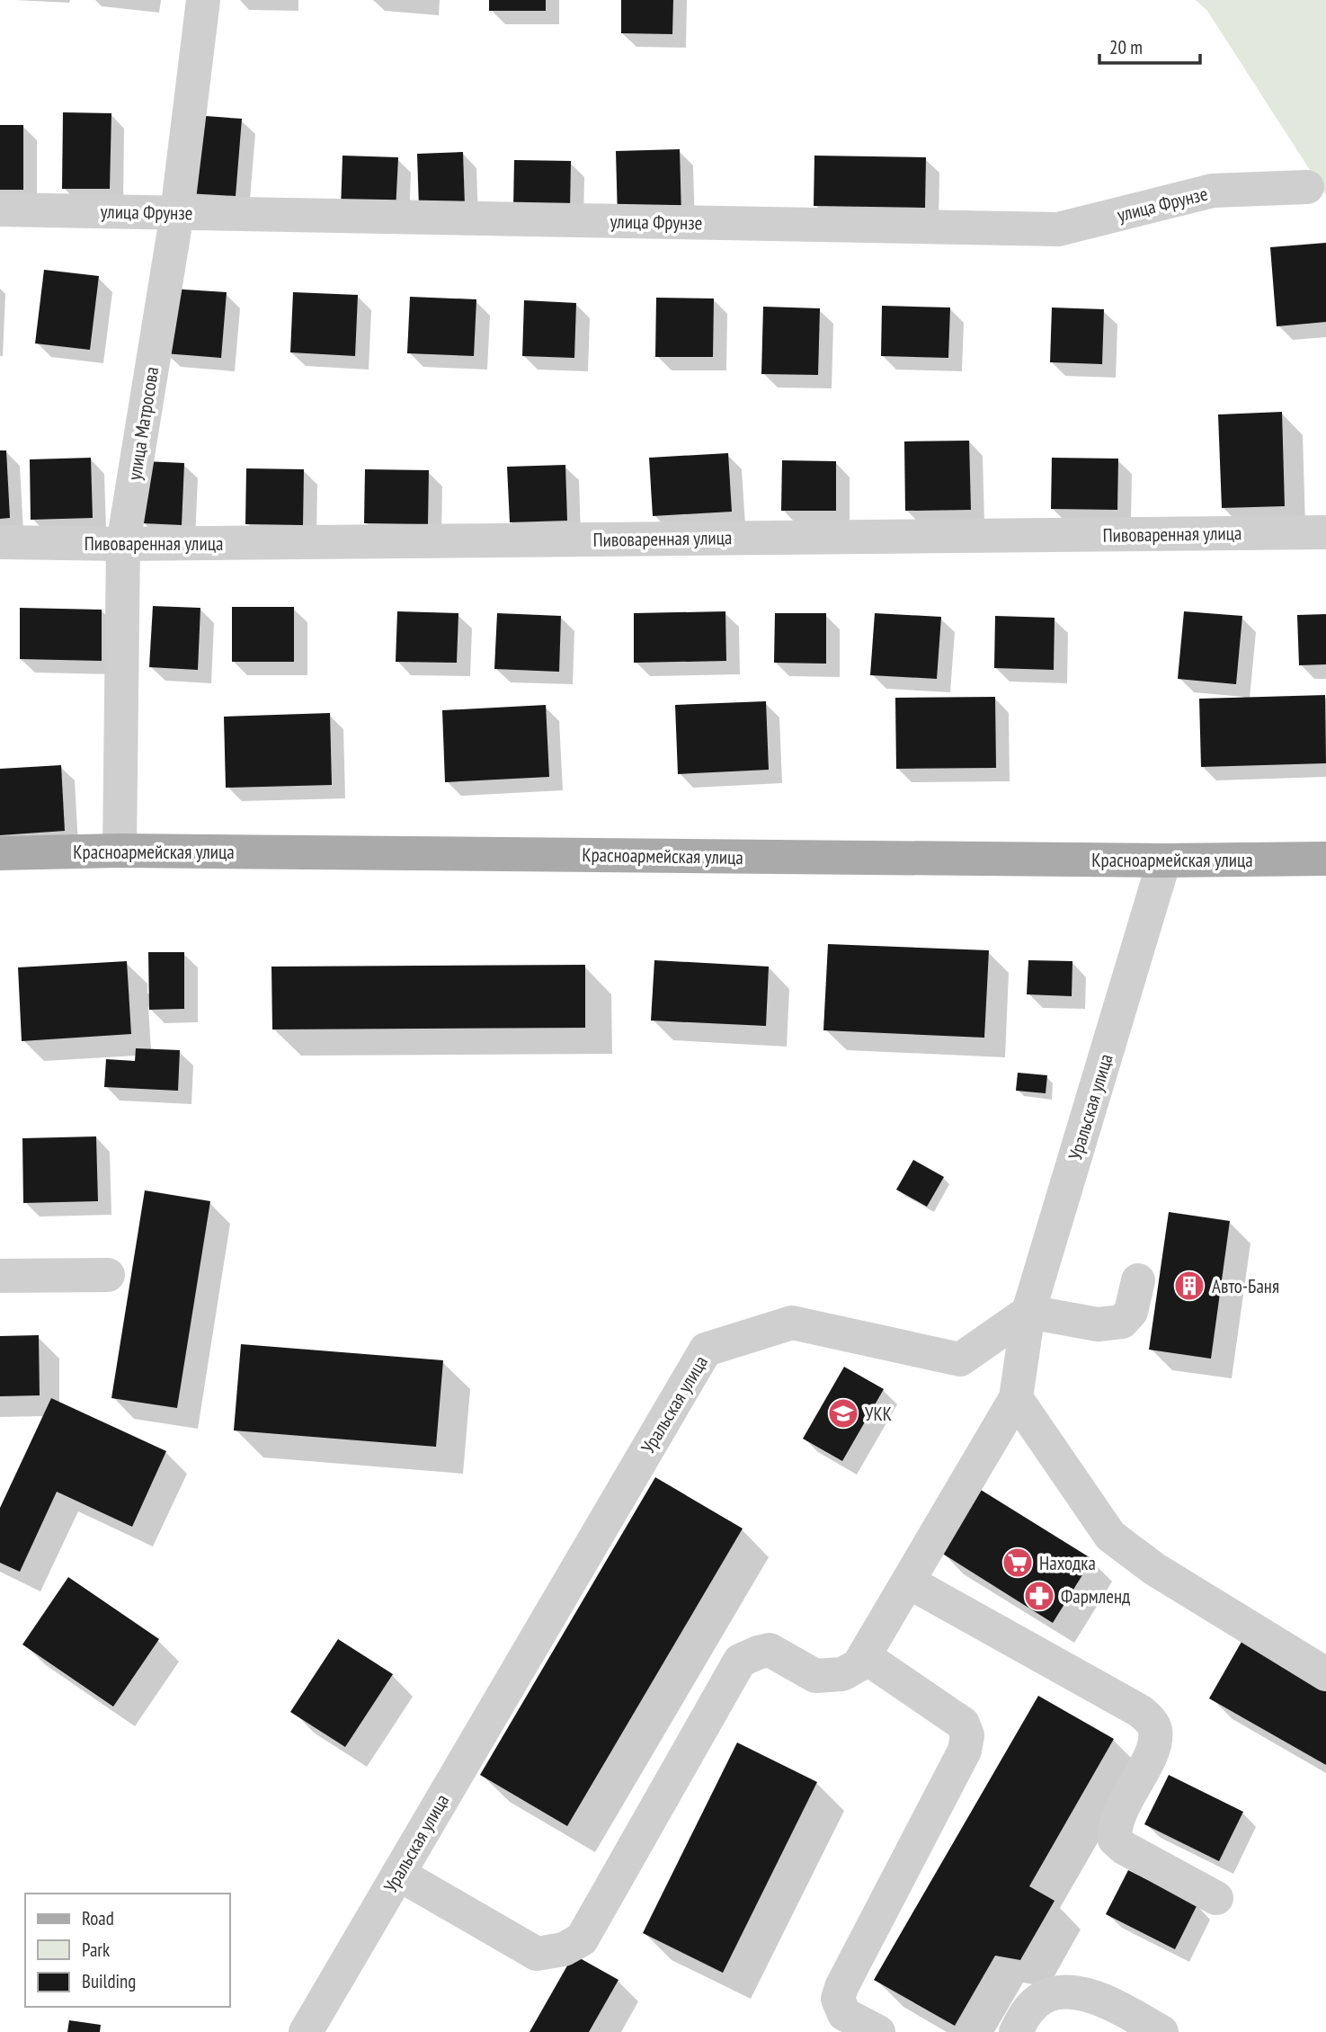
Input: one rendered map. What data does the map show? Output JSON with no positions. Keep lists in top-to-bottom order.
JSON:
{
  "streets": {
    "main road": ["Красноармейская улица"],
    "street": [
      "улица Фрунзе",
      "улица Матросова",
      "Пивоваренная улица",
      "Уральская улица"
    ]
  },
  "crossings": [
    ["улица Фрунзе", "улица Матросова"],
    ["улица Матросова", "Пивоваренная улица"],
    ["улица Матросова", "Красноармейская улица"],
    ["Красноармейская улица", "Уральская улица"]
  ],
  "places": {
    "building": ["Авто-Баня"],
    "school or university": ["УКК"],
    "supermarket": ["Находка"],
    "pharmacy": ["Фармленд"]
  },
  "legend": ["Road", "Park", "Building"],
  "scale_bar": "20 m"
}
